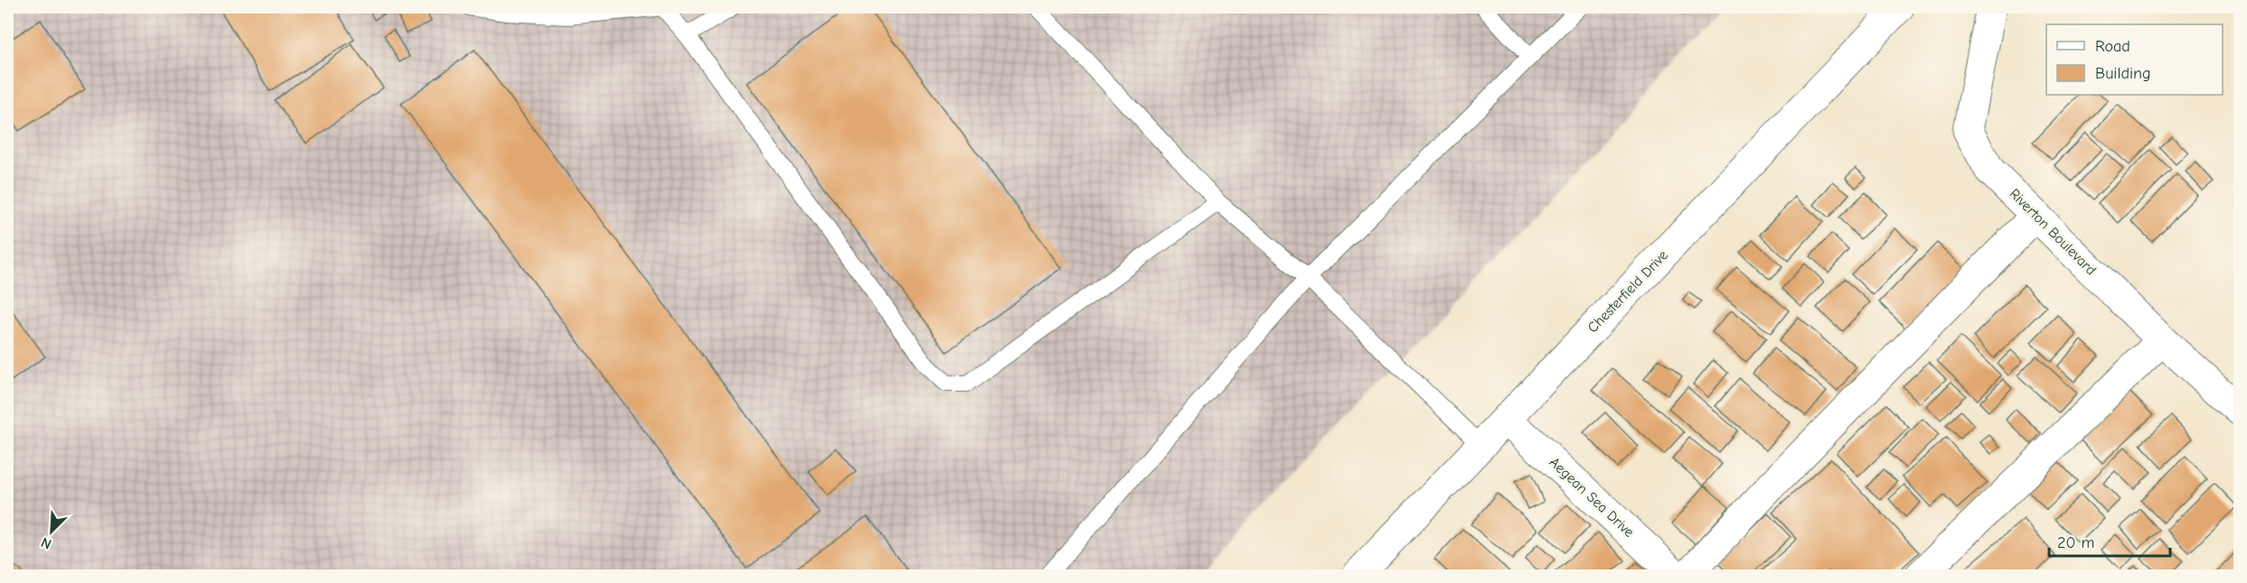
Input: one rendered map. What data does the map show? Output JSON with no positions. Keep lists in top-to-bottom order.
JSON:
{
  "streets": {
    "street": ["Riverton Boulevard", "Chesterfield Drive", "Aegean Sea Drive"]
  },
  "crossings": [
    ["Chesterfield Drive", "Aegean Sea Drive"]
  ],
  "legend": ["Road", "Building"],
  "scale_bar": "20 m",
  "north": "bottom left"
}
